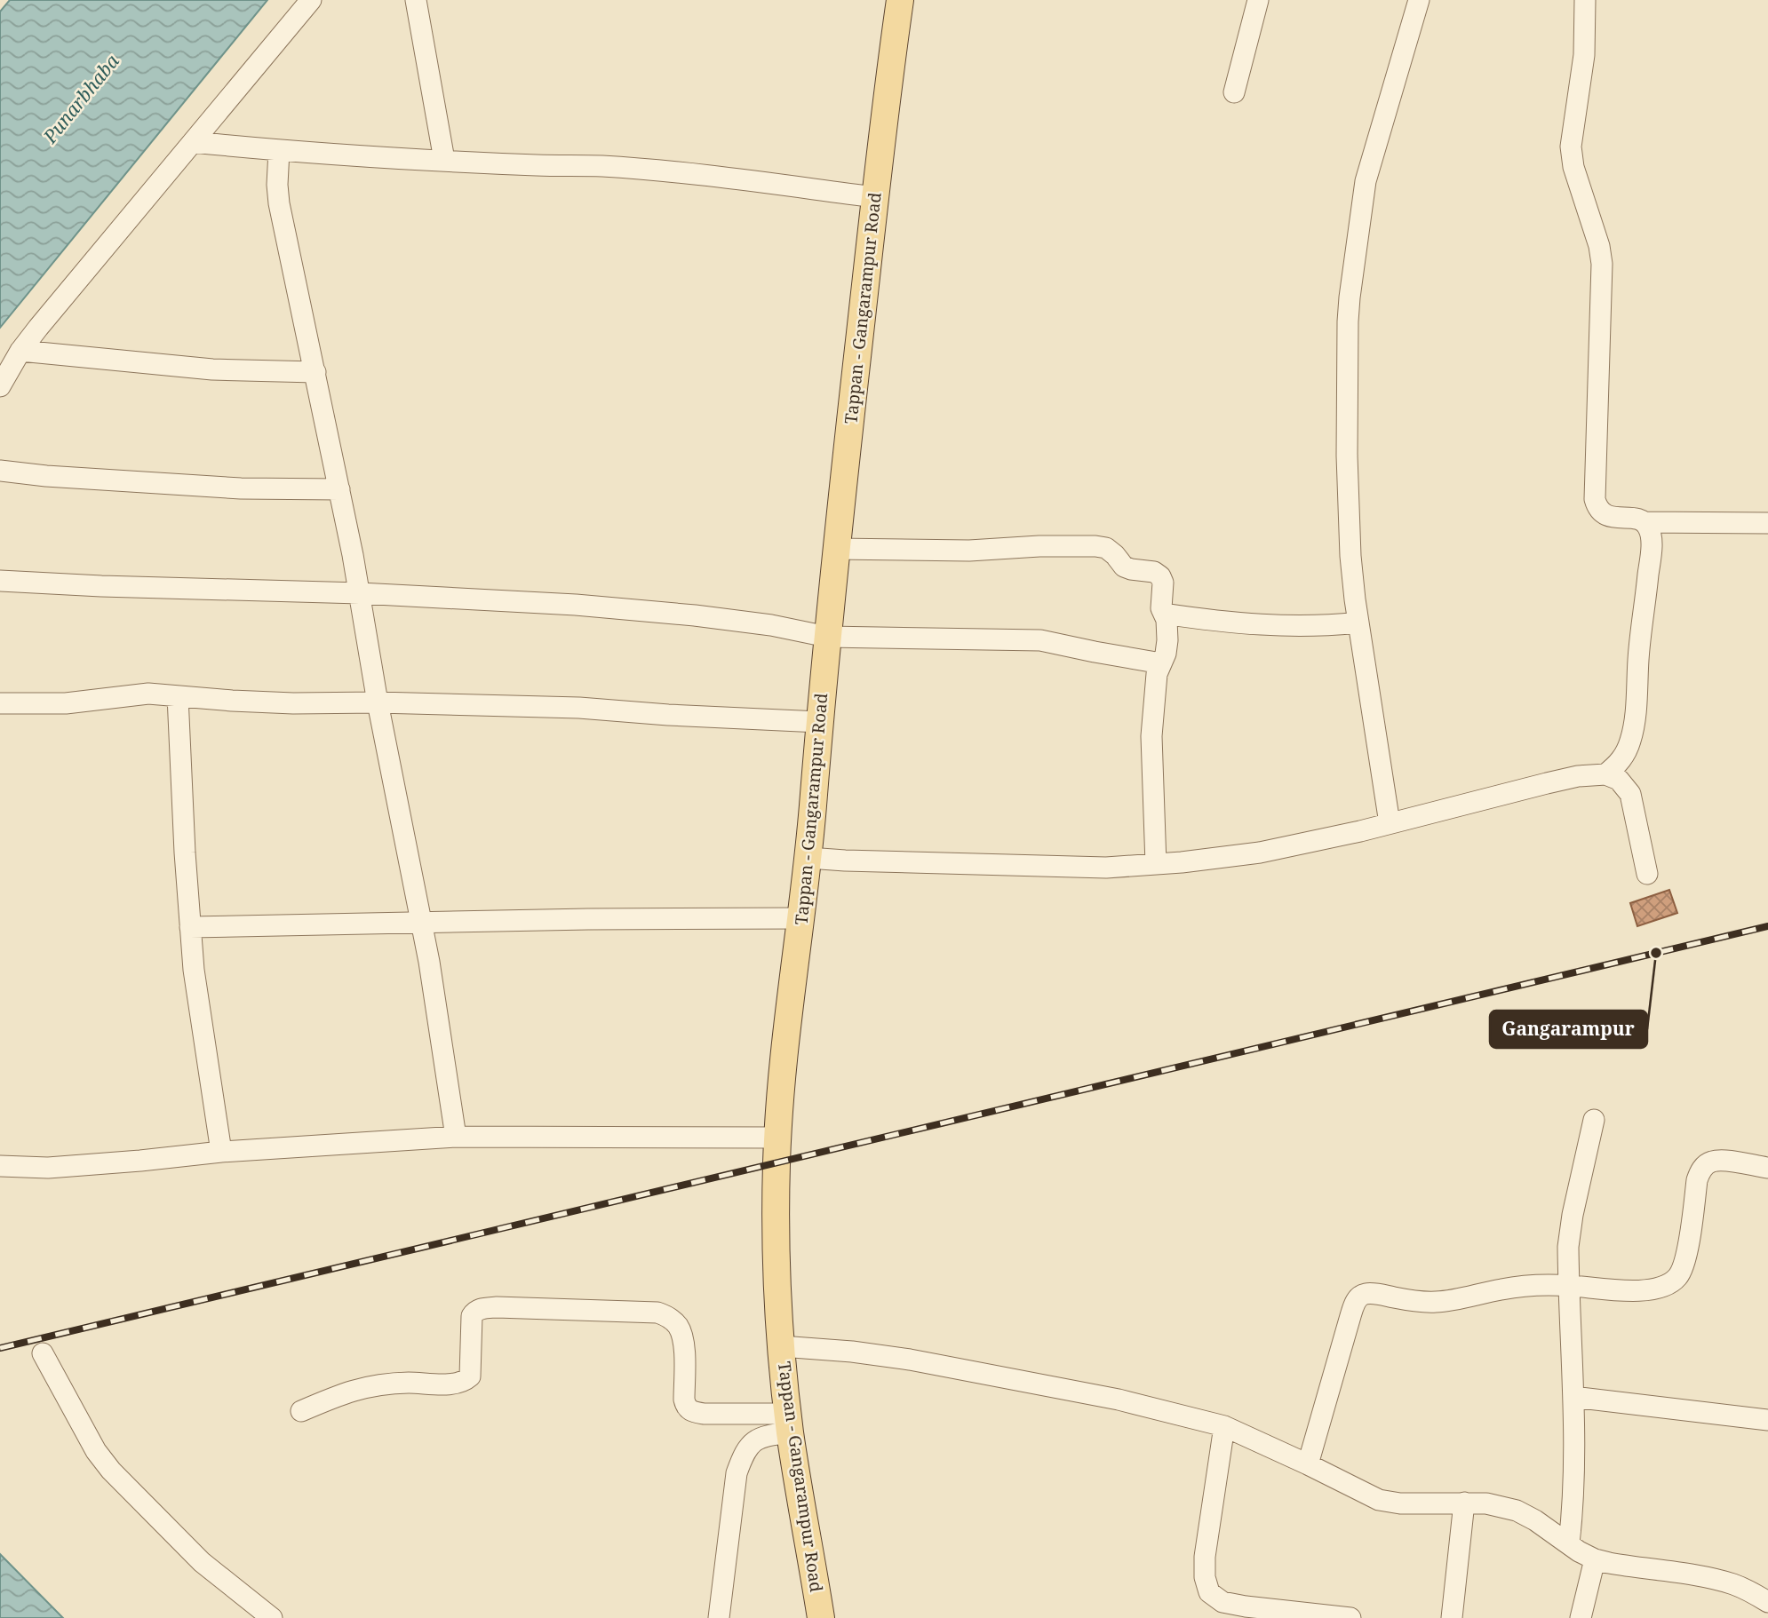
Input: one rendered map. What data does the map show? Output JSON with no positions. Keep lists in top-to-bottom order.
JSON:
{
  "streets": {
    "main road": ["Tappan - Gangarampur Road"]
  },
  "water": ["Punarbhaba"],
  "places": ["Gangarampur"]
}
